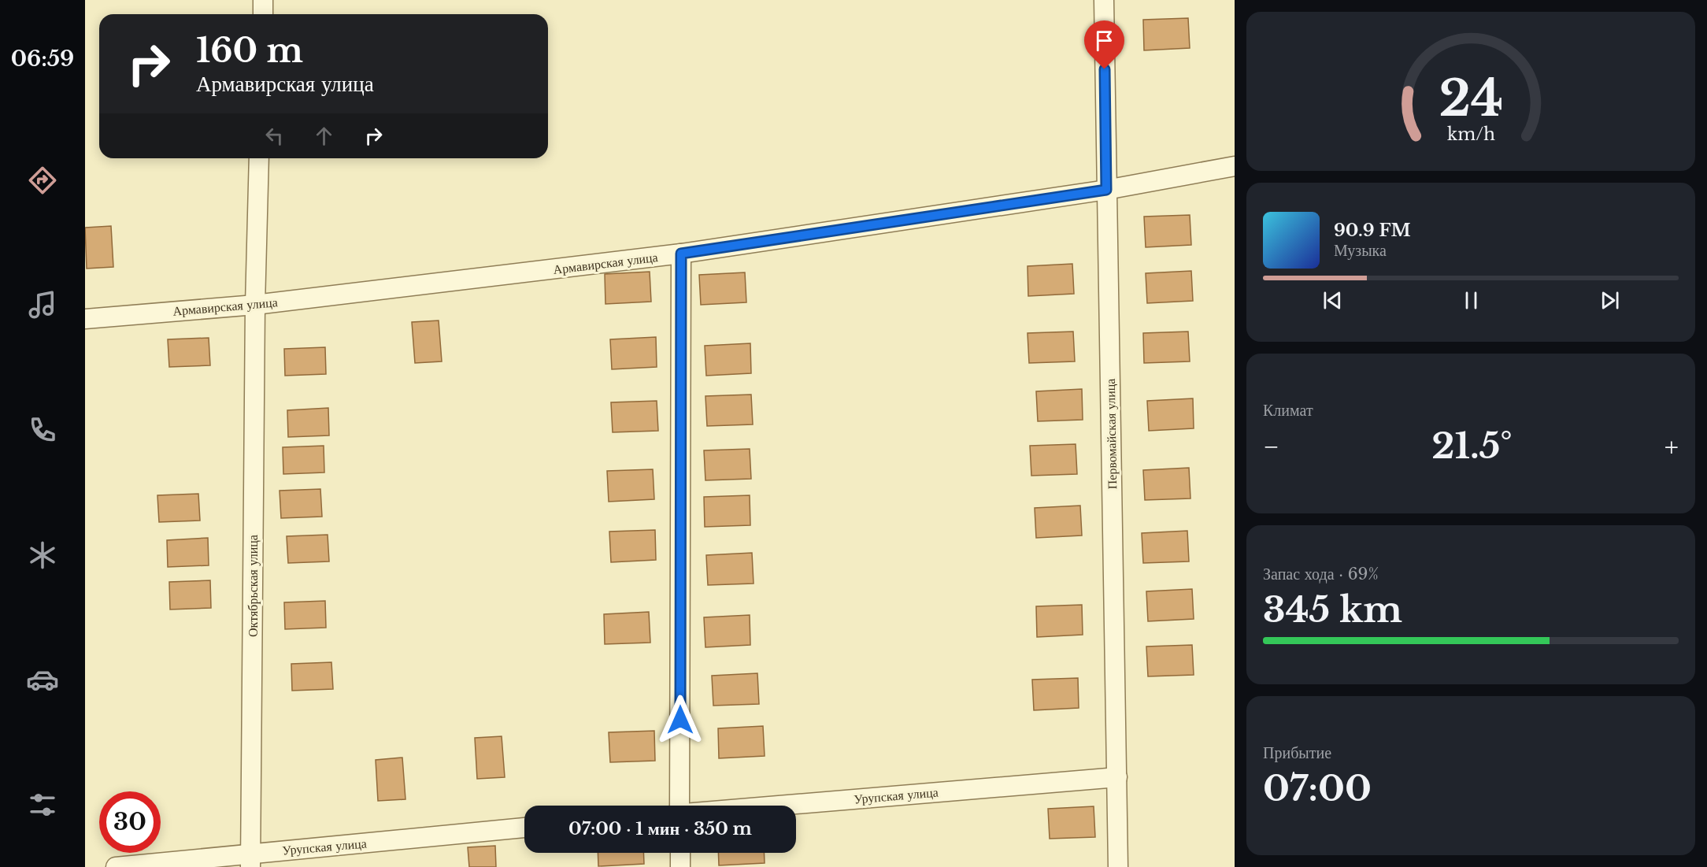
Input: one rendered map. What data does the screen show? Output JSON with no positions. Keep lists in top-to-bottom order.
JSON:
{
  "streets": {
    "street": [
      "Армавирская улица",
      "Первомайская улица",
      "Октябрьская улица",
      "Урупская улица"
    ]
  },
  "crossings": [
    ["Армавирская улица", "Первомайская улица"],
    ["Армавирская улица", "Октябрьская улица"],
    ["Первомайская улица", "Урупская улица"],
    ["Октябрьская улица", "Урупская улица"]
  ],
  "page": {
    "tabs": "06:59",
    "turn": ["160 m", "Армавирская улица"],
    "song": ["90.9 FM", "Музыка"],
    "tile": [
      "Климат",
      ["Запас хода · 69%", "345 km"],
      ["Прибытие", "07:00"]
    ],
    "heat": ["−", "21.5°", "+"],
    "limit": "30",
    "trip": "07:00 · 1 мин · 350 m",
    "gauge": ["24", "km/h"]
  }
}
